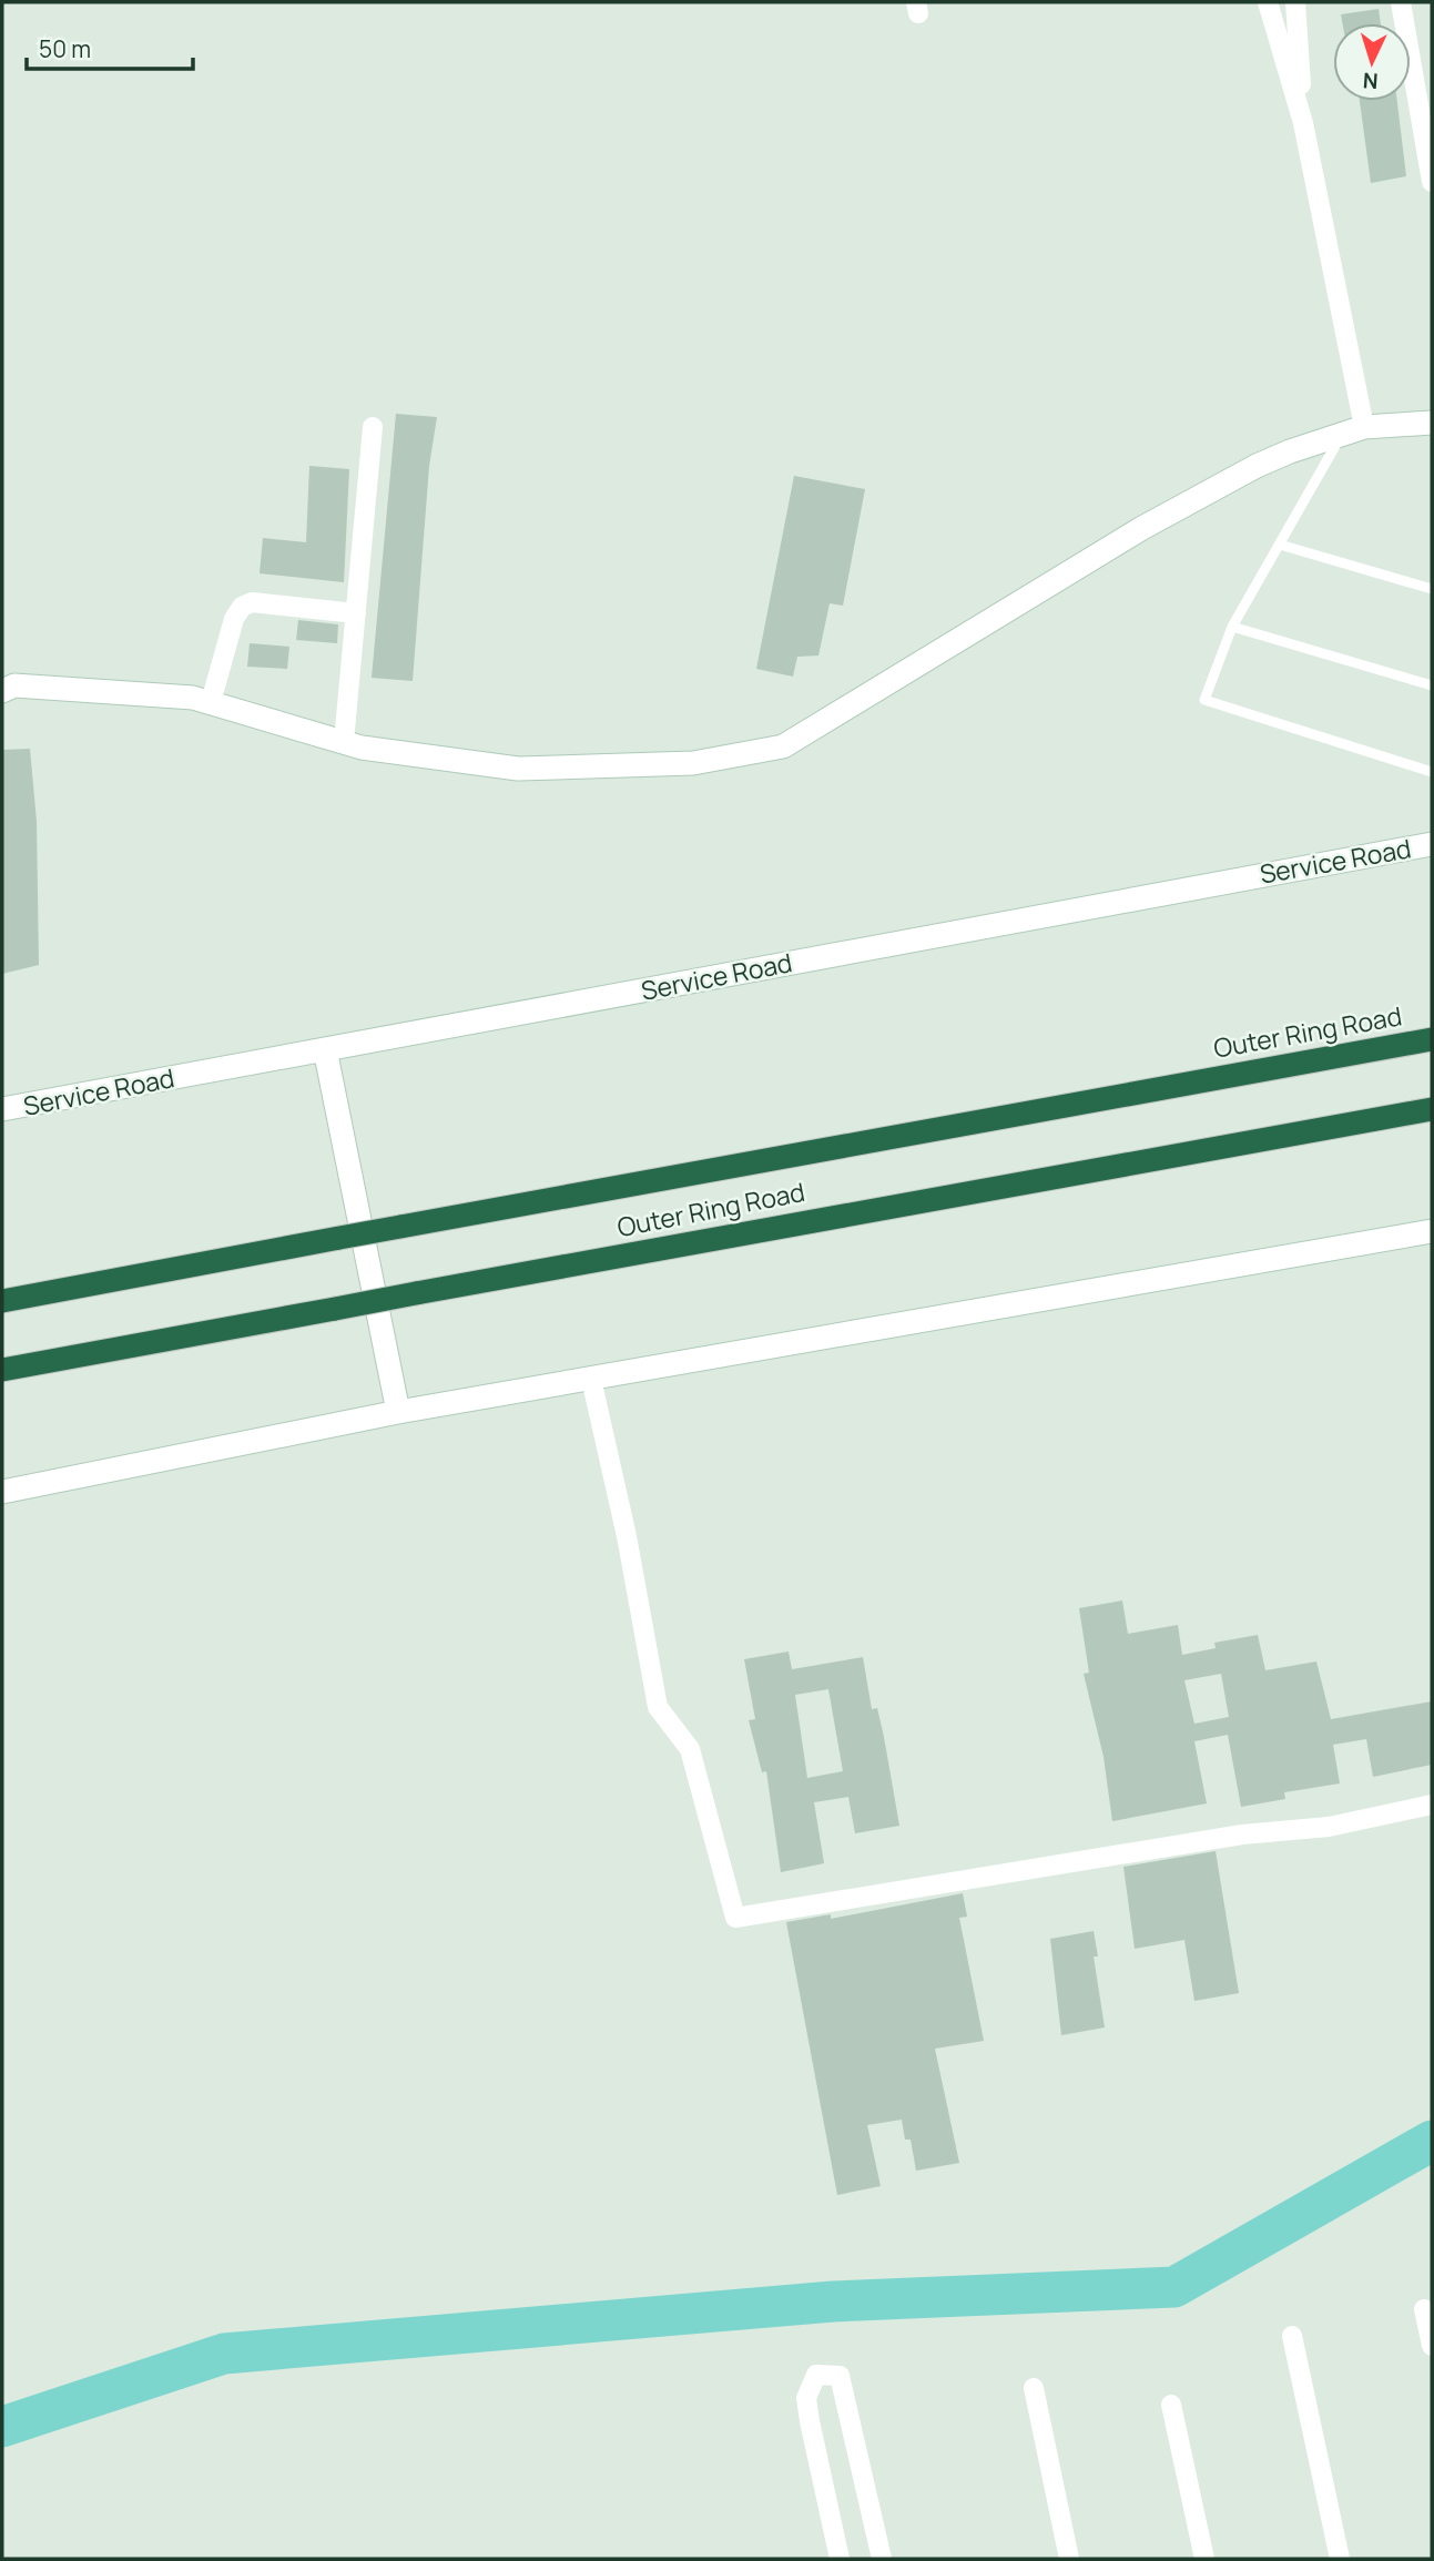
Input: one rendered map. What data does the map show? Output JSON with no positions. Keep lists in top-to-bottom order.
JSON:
{
  "streets": {
    "highway": ["Outer Ring Road"],
    "main road": ["Service Road"]
  },
  "scale_bar": "50 m",
  "north": "bottom"
}
